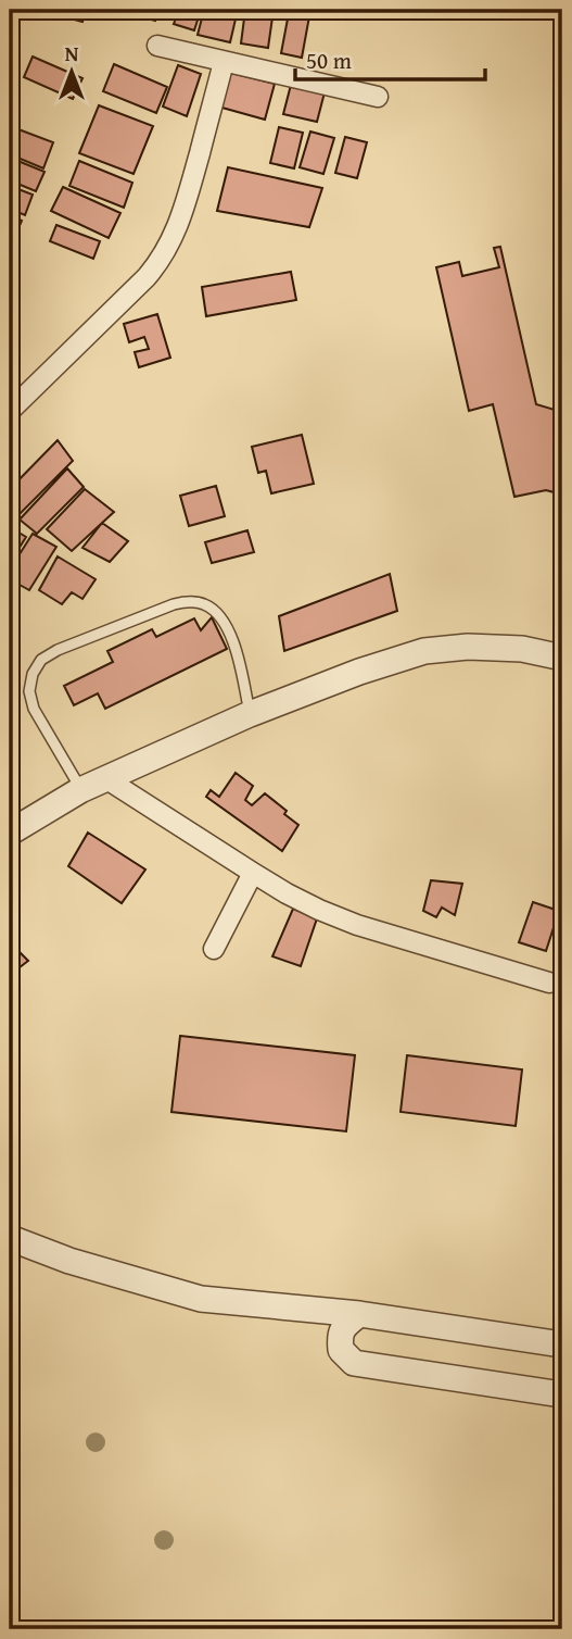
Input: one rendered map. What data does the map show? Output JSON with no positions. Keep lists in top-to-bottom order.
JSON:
{
  "scale_bar": "50 m",
  "north": "top"
}
